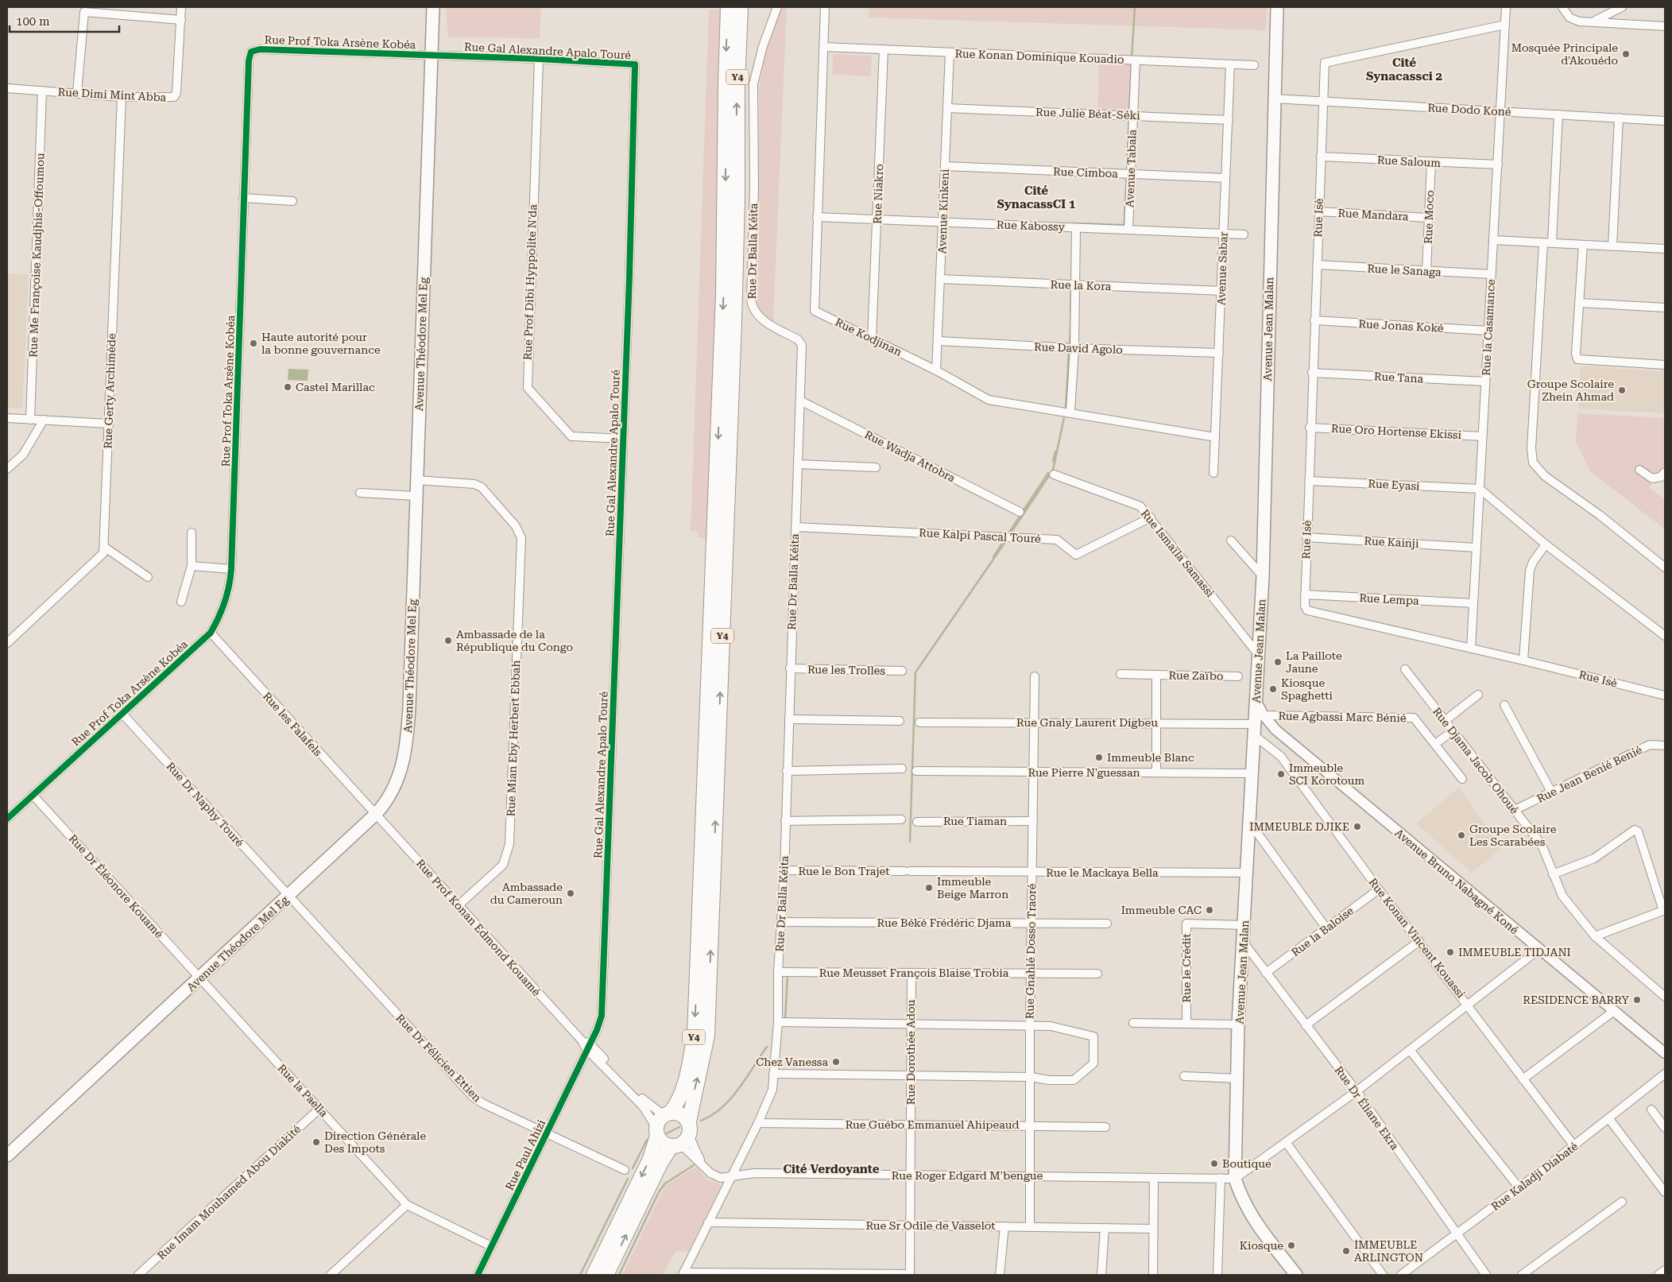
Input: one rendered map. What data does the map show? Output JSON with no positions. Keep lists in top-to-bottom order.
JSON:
{
  "streets": {
    "highway": ["Y4"],
    "main road": ["Avenue Jean Malan", "Avenue Théodore Mel Eg"],
    "street": [
      "Rue Prof Toka Arsène Kobéa",
      "Rue Gal Alexandre Apalo Touré",
      "Rue Konan Dominique Kouadio",
      "Rue Dimi Mint Abba",
      "Rue Dodo Koné",
      "Rue Julie Béat-Séki",
      "Rue Saloum",
      "Avenue Tabala",
      "Rue Cimboa",
      "Rue Niakro",
      "Avenue Kinkeni",
      "Rue Mandara",
      "Rue Moco",
      "Rue Isè",
      "Rue Kabossy",
      "Rue Dr Balla Kéita",
      "Rue Me Françoise Kaudjhis-Offoumou",
      "Avenue Sabar",
      "Rue le Sanaga",
      "Rue Prof Dibi Hyppolite N'da",
      "Rue la Kora",
      "Rue Jonas Koké",
      "Rue la Casamance",
      "Rue Kodjinan",
      "Rue David Agolo",
      "Rue Tana",
      "Rue Gerty Archimède",
      "Rue Oro Hortense Ekissi",
      "Rue Wadja Attobra",
      "Rue Eyasi",
      "Rue Kalpi Pascal Touré",
      "Rue Kainji",
      "Rue Ismaïla Samassi",
      "Rue Lempa",
      "Rue les Trolles",
      "Rue Zaïbo",
      "Rue Agbassi Marc Bénié",
      "Rue Gnaly Laurent Digbeu",
      "Rue les Falafels",
      "Rue Mian Eby Herbert Ebbah",
      "Rue Djama Jacob Ohoué",
      "Rue Pierre N'guessan",
      "Rue Jean Benié Benié",
      "Rue Dr Naphy Touré",
      "Rue Tiaman",
      "Rue le Bon Trajet",
      "Rue le Mackaya Bella",
      "Avenue Bruno Nabagné Koné",
      "Rue Dr Éléonore Kouamé",
      "Rue Béké Frédéric Djama",
      "Rue Prof Konan Edmond Kouamé",
      "Rue la Baloise",
      "Rue Konan Vincent Kouassi",
      "Rue Gnahlé Dosso Traoré",
      "Rue le Crédit",
      "Rue Meusset François Blaise Trobia",
      "Rue Dorothée Adou",
      "Rue Dr Félicien Ettien",
      "Rue la Paella",
      "Rue Dr Éliane Ekra",
      "Rue Guébo Emmanuel Ahipeaud",
      "Rue Paul Ahizi",
      "Rue Roger Edgard M'bengue",
      "Rue Kaladji Diabaté",
      "Rue Imam Mouhamed Abou Diakité",
      "Rue Sr Odile de Vasselot"
    ]
  },
  "crossings": [
    ["Rue Prof Toka Arsène Kobéa", "Rue Gal Alexandre Apalo Touré"],
    ["Rue Prof Toka Arsène Kobéa", "Avenue Théodore Mel Eg"],
    ["Rue Prof Toka Arsène Kobéa", "Rue les Falafels"],
    ["Rue Prof Toka Arsène Kobéa", "Rue Dr Naphy Touré"],
    ["Rue Prof Toka Arsène Kobéa", "Rue Dr Éléonore Kouamé"],
    ["Rue Gal Alexandre Apalo Touré", "Rue Prof Dibi Hyppolite N'da"],
    ["Rue Gal Alexandre Apalo Touré", "Avenue Théodore Mel Eg"],
    ["Rue Gal Alexandre Apalo Touré", "Rue Prof Konan Edmond Kouamé"],
    ["Rue Gal Alexandre Apalo Touré", "Rue Paul Ahizi"],
    ["Rue Konan Dominique Kouadio", "Avenue Tabala"],
    ["Rue Konan Dominique Kouadio", "Rue Niakro"],
    ["Rue Konan Dominique Kouadio", "Avenue Kinkeni"],
    ["Rue Konan Dominique Kouadio", "Avenue Sabar"],
    ["Rue Konan Dominique Kouadio", "Rue Kodjinan"],
    ["Y4", "Rue Prof Konan Edmond Kouamé"],
    ["Y4", "Rue Roger Edgard M'bengue"],
    ["Rue Dimi Mint Abba", "Rue Me Françoise Kaudjhis-Offoumou"],
    ["Rue Dimi Mint Abba", "Rue Gerty Archimède"],
    ["Rue Dodo Koné", "Rue Isè"],
    ["Rue Dodo Koné", "Rue la Casamance"],
    ["Rue Dodo Koné", "Avenue Jean Malan"],
    ["Rue Julie Béat-Séki", "Avenue Tabala"],
    ["Rue Julie Béat-Séki", "Avenue Kinkeni"],
    ["Rue Julie Béat-Séki", "Avenue Sabar"],
    ["Rue Saloum", "Rue Moco"],
    ["Rue Saloum", "Rue Isè"],
    ["Rue Saloum", "Rue la Casamance"],
    ["Avenue Tabala", "Rue Cimboa"],
    ["Avenue Tabala", "Rue Kabossy"],
    ["Rue Cimboa", "Avenue Kinkeni"],
    ["Rue Cimboa", "Avenue Sabar"],
    ["Rue Niakro", "Rue Kabossy"],
    ["Rue Niakro", "Rue Kodjinan"],
    ["Avenue Kinkeni", "Rue Kabossy"],
    ["Avenue Kinkeni", "Rue la Kora"],
    ["Avenue Kinkeni", "Rue Kodjinan"],
    ["Avenue Kinkeni", "Rue David Agolo"],
    ["Rue Mandara", "Rue Moco"],
    ["Rue Mandara", "Rue Isè"],
    ["Rue Moco", "Rue le Sanaga"],
    ["Rue Isè", "Rue le Sanaga"],
    ["Rue Isè", "Rue Jonas Koké"],
    ["Rue Isè", "Rue la Casamance"],
    ["Rue Isè", "Rue Tana"],
    ["Rue Isè", "Rue Oro Hortense Ekissi"],
    ["Rue Isè", "Rue Eyasi"],
    ["Rue Isè", "Rue Kainji"],
    ["Rue Isè", "Rue Lempa"],
    ["Rue Kabossy", "Avenue Sabar"],
    ["Rue Kabossy", "Rue Kodjinan"],
    ["Rue Dr Balla Kéita", "Rue Wadja Attobra"],
    ["Rue Dr Balla Kéita", "Rue Kalpi Pascal Touré"],
    ["Rue Dr Balla Kéita", "Rue les Trolles"],
    ["Rue Dr Balla Kéita", "Rue le Bon Trajet"],
    ["Rue Dr Balla Kéita", "Rue Béké Frédéric Djama"],
    ["Rue Dr Balla Kéita", "Rue Meusset François Blaise Trobia"],
    ["Rue Dr Balla Kéita", "Rue Guébo Emmanuel Ahipeaud"],
    ["Rue Dr Balla Kéita", "Rue Roger Edgard M'bengue"],
    ["Rue Dr Balla Kéita", "Rue Sr Odile de Vasselot"],
    ["Avenue Sabar", "Rue la Kora"],
    ["Avenue Sabar", "Rue Kodjinan"],
    ["Avenue Sabar", "Rue David Agolo"],
    ["Rue le Sanaga", "Rue la Casamance"],
    ["Rue Jonas Koké", "Rue la Casamance"],
    ["Rue la Casamance", "Rue Tana"],
    ["Rue la Casamance", "Rue Oro Hortense Ekissi"],
    ["Rue la Casamance", "Rue Eyasi"],
    ["Rue la Casamance", "Rue Kainji"],
    ["Rue la Casamance", "Rue Lempa"],
    ["Avenue Jean Malan", "Rue Ismaïla Samassi"],
    ["Avenue Jean Malan", "Rue Gnaly Laurent Digbeu"],
    ["Avenue Jean Malan", "Rue Pierre N'guessan"],
    ["Avenue Jean Malan", "Rue le Mackaya Bella"],
    ["Avenue Jean Malan", "Avenue Bruno Nabagné Koné"],
    ["Avenue Jean Malan", "Rue Konan Vincent Kouassi"],
    ["Avenue Jean Malan", "Rue le Crédit"],
    ["Avenue Jean Malan", "Rue Dr Éliane Ekra"],
    ["Avenue Jean Malan", "Rue Roger Edgard M'bengue"],
    ["Avenue Théodore Mel Eg", "Rue les Falafels"],
    ["Avenue Théodore Mel Eg", "Rue Mian Eby Herbert Ebbah"],
    ["Avenue Théodore Mel Eg", "Rue Dr Naphy Touré"],
    ["Avenue Théodore Mel Eg", "Rue Dr Éléonore Kouamé"],
    ["Avenue Théodore Mel Eg", "Rue Prof Konan Edmond Kouamé"],
    ["Avenue Théodore Mel Eg", "Rue Dr Félicien Ettien"],
    ["Avenue Théodore Mel Eg", "Rue la Paella"],
    ["Rue Kalpi Pascal Touré", "Rue Ismaïla Samassi"],
    ["Rue Zaïbo", "Rue Gnaly Laurent Digbeu"],
    ["Rue Zaïbo", "Rue Pierre N'guessan"],
    ["Rue Agbassi Marc Bénié", "Avenue Bruno Nabagné Koné"],
    ["Rue Gnaly Laurent Digbeu", "Rue Konan Vincent Kouassi"],
    ["Rue Gnaly Laurent Digbeu", "Rue Gnahlé Dosso Traoré"],
    ["Rue les Falafels", "Rue Prof Konan Edmond Kouamé"],
    ["Rue Mian Eby Herbert Ebbah", "Rue Prof Konan Edmond Kouamé"],
    ["Rue Djama Jacob Ohoué", "Rue Jean Benié Benié"],
    ["Rue Pierre N'guessan", "Rue Gnahlé Dosso Traoré"],
    ["Rue Dr Naphy Touré", "Rue Dr Félicien Ettien"],
    ["Rue Tiaman", "Rue Gnahlé Dosso Traoré"],
    ["Rue le Bon Trajet", "Rue le Mackaya Bella"],
    ["Rue le Mackaya Bella", "Rue Gnahlé Dosso Traoré"],
    ["Rue Dr Éléonore Kouamé", "Rue la Paella"],
    ["Rue Béké Frédéric Djama", "Rue Gnahlé Dosso Traoré"],
    ["Rue Prof Konan Edmond Kouamé", "Rue Paul Ahizi"],
    ["Rue Prof Konan Edmond Kouamé", "Rue Roger Edgard M'bengue"],
    ["Rue la Baloise", "Rue Konan Vincent Kouassi"],
    ["Rue la Baloise", "Rue Dr Éliane Ekra"],
    ["Rue Konan Vincent Kouassi", "Rue Kaladji Diabaté"],
    ["Rue Gnahlé Dosso Traoré", "Rue Meusset François Blaise Trobia"],
    ["Rue Gnahlé Dosso Traoré", "Rue Guébo Emmanuel Ahipeaud"],
    ["Rue Gnahlé Dosso Traoré", "Rue Roger Edgard M'bengue"],
    ["Rue Gnahlé Dosso Traoré", "Rue Sr Odile de Vasselot"],
    ["Rue Meusset François Blaise Trobia", "Rue Dorothée Adou"],
    ["Rue Dorothée Adou", "Rue Guébo Emmanuel Ahipeaud"],
    ["Rue Dorothée Adou", "Rue Roger Edgard M'bengue"],
    ["Rue Dorothée Adou", "Rue Sr Odile de Vasselot"],
    ["Rue Dr Félicien Ettien", "Rue Paul Ahizi"],
    ["Rue la Paella", "Rue Paul Ahizi"],
    ["Rue la Paella", "Rue Imam Mouhamed Abou Diakité"],
    ["Rue Dr Éliane Ekra", "Rue Kaladji Diabaté"]
  ],
  "districts": ["Cité Synacassci 2", "Cité SynacassCI 1", "Cité Verdoyante"],
  "places": [
    "Mosquée Principale d'Akouédo",
    "Haute autorité pour la bonne gouvernance",
    "Castel Marillac",
    "Groupe Scolaire Zhein Ahmad",
    "Ambassade de la République du Congo",
    "La Paillote Jaune",
    "Kiosque Spaghetti",
    "Immeuble Blanc",
    "Immeuble SCI Korotoum",
    "IMMEUBLE DJIKE",
    "Groupe Scolaire Les Scarabées",
    "Immeuble Beige Marron",
    "Ambassade du Cameroun",
    "Immeuble CAC",
    "IMMEUBLE TIDJANI",
    "RESIDENCE BARRY",
    "Chez Vanessa",
    "Direction Générale Des Impots",
    "Boutique",
    "Kiosque",
    "IMMEUBLE ARLINGTON"
  ],
  "scale_bar": "100 m"
}
